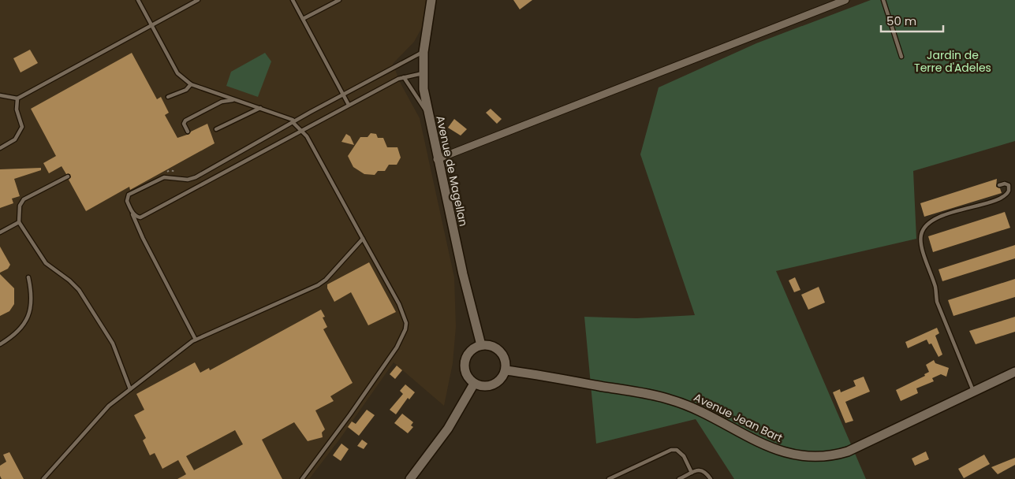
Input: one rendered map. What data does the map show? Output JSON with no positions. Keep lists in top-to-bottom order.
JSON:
{
  "streets": {
    "street": ["Avenue de Magellan", "Avenue Jean Bart"]
  },
  "crossings": [
    ["Avenue de Magellan", "Avenue Jean Bart"]
  ],
  "parks": ["Jardin de Terre d'Adeles"],
  "scale_bar": "50 m"
}
